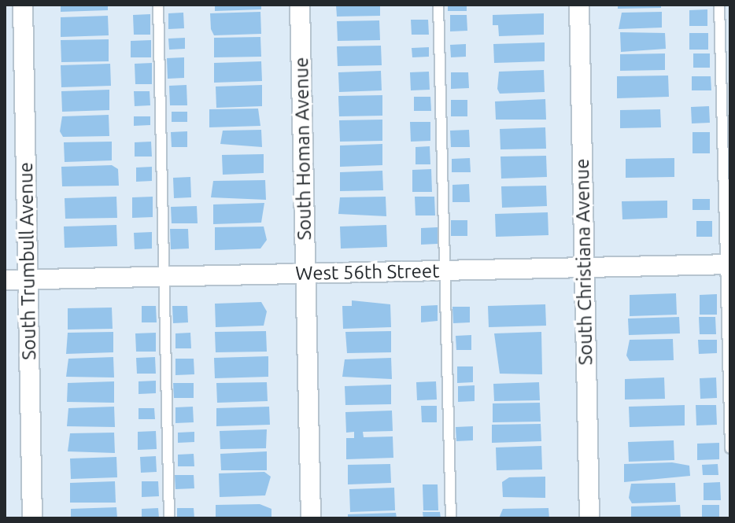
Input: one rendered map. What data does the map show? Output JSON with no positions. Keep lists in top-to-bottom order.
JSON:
{
  "streets": {
    "street": [
      "South Homan Avenue",
      "South Trumbull Avenue",
      "South Christiana Avenue",
      "West 56th Street"
    ]
  },
  "crossings": [
    ["South Homan Avenue", "West 56th Street"],
    ["South Trumbull Avenue", "West 56th Street"],
    ["South Christiana Avenue", "West 56th Street"]
  ]
}
